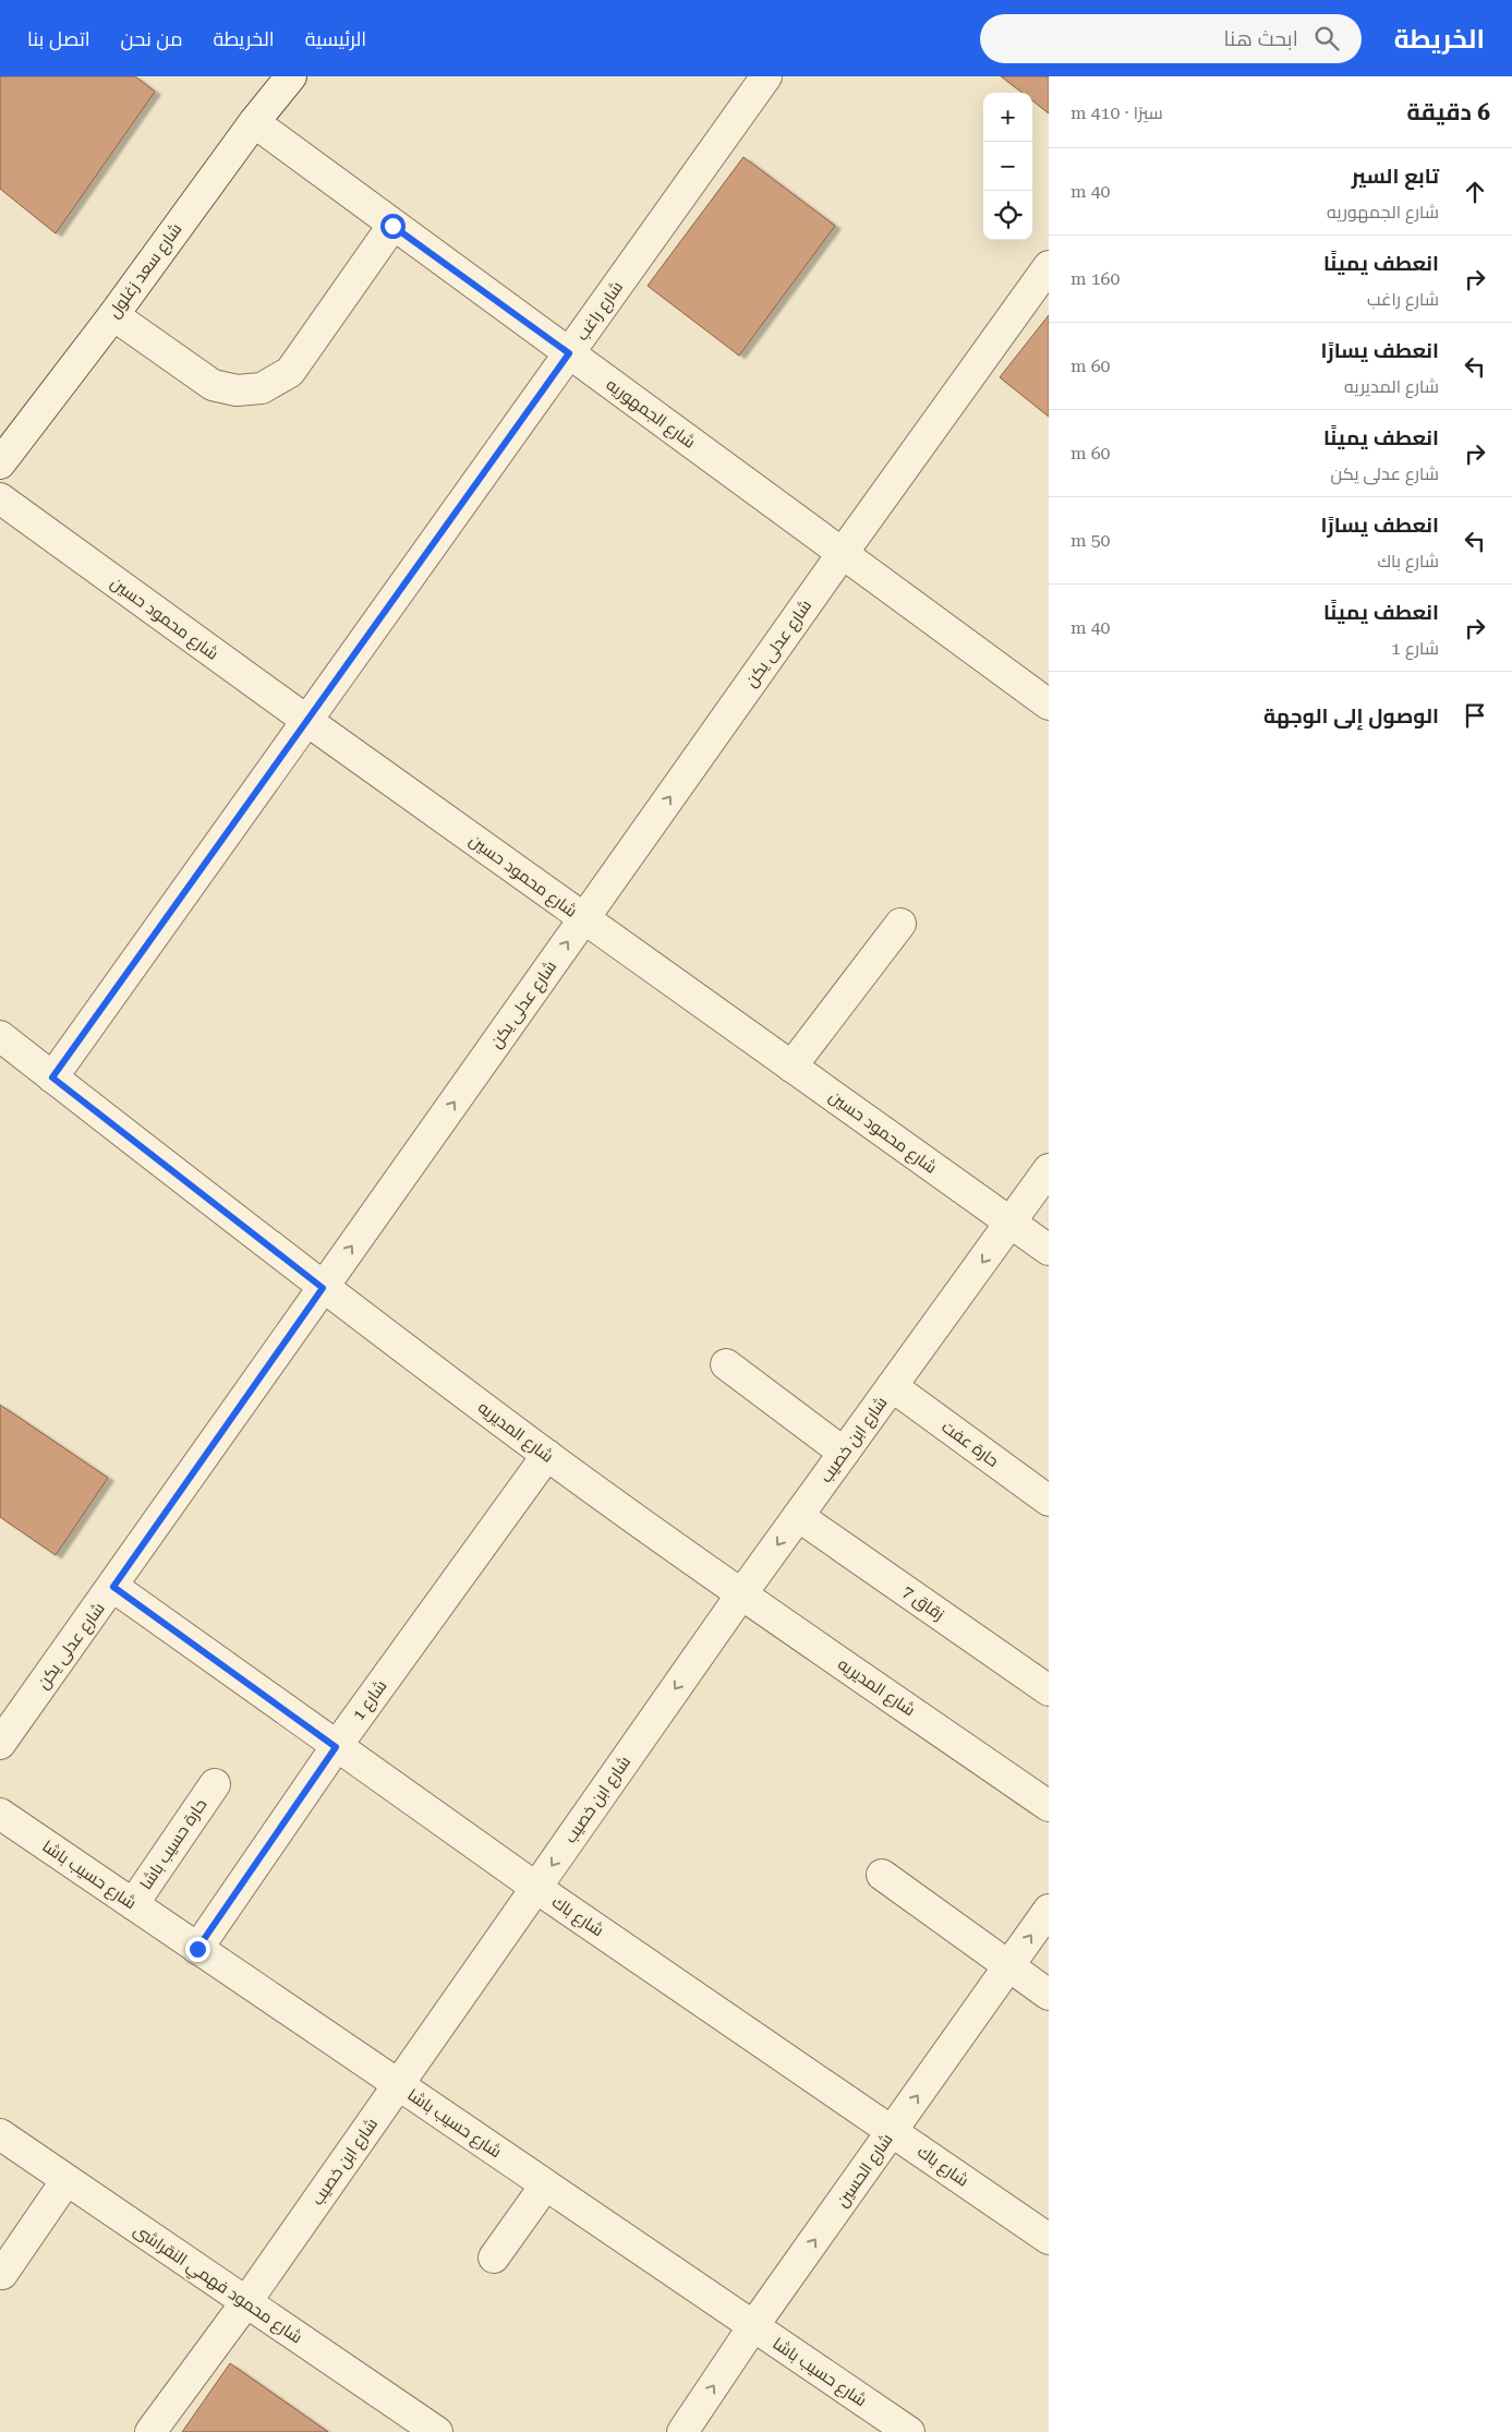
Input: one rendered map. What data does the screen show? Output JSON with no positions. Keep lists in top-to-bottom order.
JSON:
{
  "streets": {
    "street": [
      "شارع سعد زغلول",
      "شارع راغب",
      "شارع الجمهوريه",
      "شارع محمود حسين",
      "شارع عدلى يكن",
      "شارع المديريه",
      "شارع ابن خصيب",
      "حارة عفت",
      "زقاق 7",
      "شارع 1",
      "حارة حسيب باشا",
      "شارع حسيب باشا",
      "شارع باك",
      "شارع الحسين",
      "شارع محمود فهمي النقراشى"
    ]
  },
  "crossings": [
    ["شارع سعد زغلول", "شارع الجمهوريه"],
    ["شارع راغب", "شارع الجمهوريه"],
    ["شارع راغب", "شارع محمود حسين"],
    ["شارع راغب", "شارع المديريه"],
    ["شارع الجمهوريه", "شارع عدلى يكن"],
    ["شارع محمود حسين", "شارع عدلى يكن"],
    ["شارع محمود حسين", "شارع ابن خصيب"],
    ["شارع عدلى يكن", "شارع المديريه"],
    ["شارع عدلى يكن", "شارع باك"],
    ["شارع المديريه", "شارع ابن خصيب"],
    ["شارع المديريه", "شارع 1"],
    ["شارع ابن خصيب", "حارة عفت"],
    ["شارع ابن خصيب", "زقاق 7"],
    ["شارع ابن خصيب", "شارع حسيب باشا"],
    ["شارع ابن خصيب", "شارع باك"],
    ["شارع ابن خصيب", "شارع محمود فهمي النقراشى"],
    ["شارع 1", "شارع حسيب باشا"],
    ["شارع 1", "شارع باك"],
    ["حارة حسيب باشا", "شارع حسيب باشا"],
    ["شارع حسيب باشا", "شارع الحسين"],
    ["شارع باك", "شارع الحسين"]
  ],
  "one_way": ["شارع عدلى يكن", "شارع ابن خصيب", "شارع الحسين"],
  "page": {
    "header": "الخريطة",
    "search": "ابحث هنا",
    "nav": [
      "الرئيسية",
      "الخريطة",
      "من نحن",
      "اتصل بنا"
    ],
    "heading": ["6 دقيقة", "سيرًا · 410 m"],
    "map_buttons": ["+", "−"],
    "list": [
      ["تابع السير", "شارع الجمهوريه", "40 m"],
      ["انعطف يمينًا", "شارع راغب", "160 m"],
      ["انعطف يسارًا", "شارع المديريه", "60 m"],
      ["انعطف يمينًا", "شارع عدلى يكن", "60 m"],
      ["انعطف يسارًا", "شارع باك", "50 m"],
      ["انعطف يمينًا", "شارع 1", "40 m"],
      "الوصول إلى الوجهة"
    ]
  }
}
